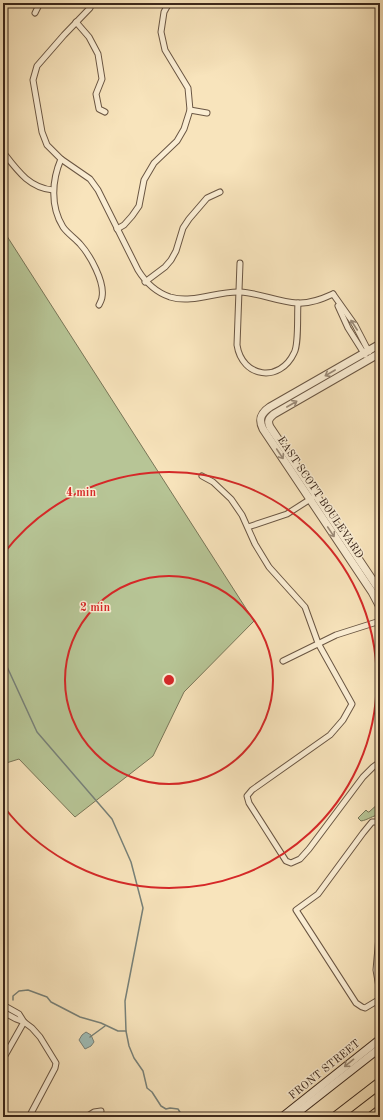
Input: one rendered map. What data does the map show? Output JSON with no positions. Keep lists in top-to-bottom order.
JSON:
{
  "streets": {
    "street": ["EAST SCOTT BOULEVARD", "FRONT STREET"]
  },
  "rings": ["4 min", "2 min"]
}
